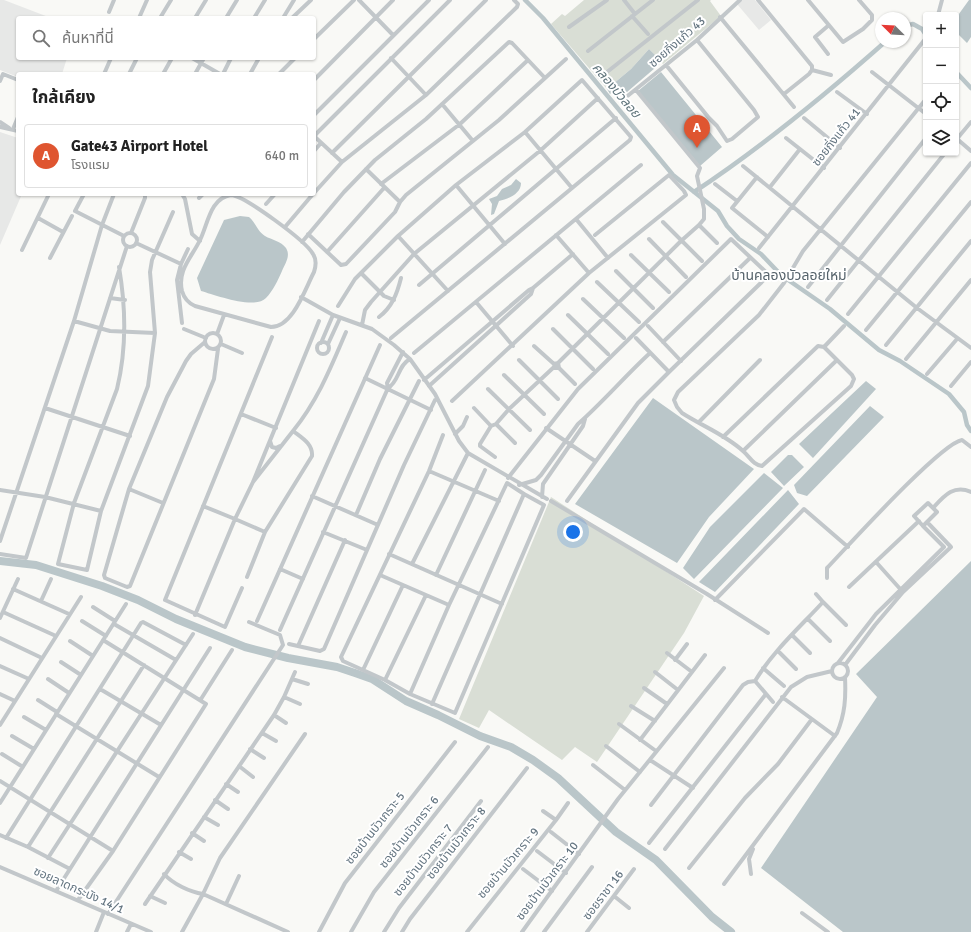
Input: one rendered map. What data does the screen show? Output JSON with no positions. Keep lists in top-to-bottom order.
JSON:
{
  "streets": {
    "street": [
      "ซอยกิ่งแก้ว 43",
      "ซอยกิ่งแก้ว 41",
      "ซอยบ้านบัวเกราะ 5",
      "ซอยบ้านบัวเกราะ 6",
      "ซอยบ้านบัวเกราะ 8",
      "ซอยบ้านบัวเกราะ 7",
      "ซอยบ้านบัวเกราะ 9",
      "ซอยบ้านบัวเกราะ 10",
      "ซอยลาดกระบัง 14/1",
      "ซอยราชา 16"
    ]
  },
  "districts": ["บ้านคลองบัวลอยใหม่"],
  "water": ["คลองบัวลอย"],
  "north": "top left",
  "page": {
    "map_buttons": ["+", "−"],
    "search": "ค้นหาที่นี่",
    "heading": "ใกล้เคียง",
    "pins": "A",
    "list": [
      {
        "mark": "A",
        "name": "Gate43 Airport Hotel",
        "note": "โรงแรม",
        "value": "640 m"
      }
    ]
  }
}
